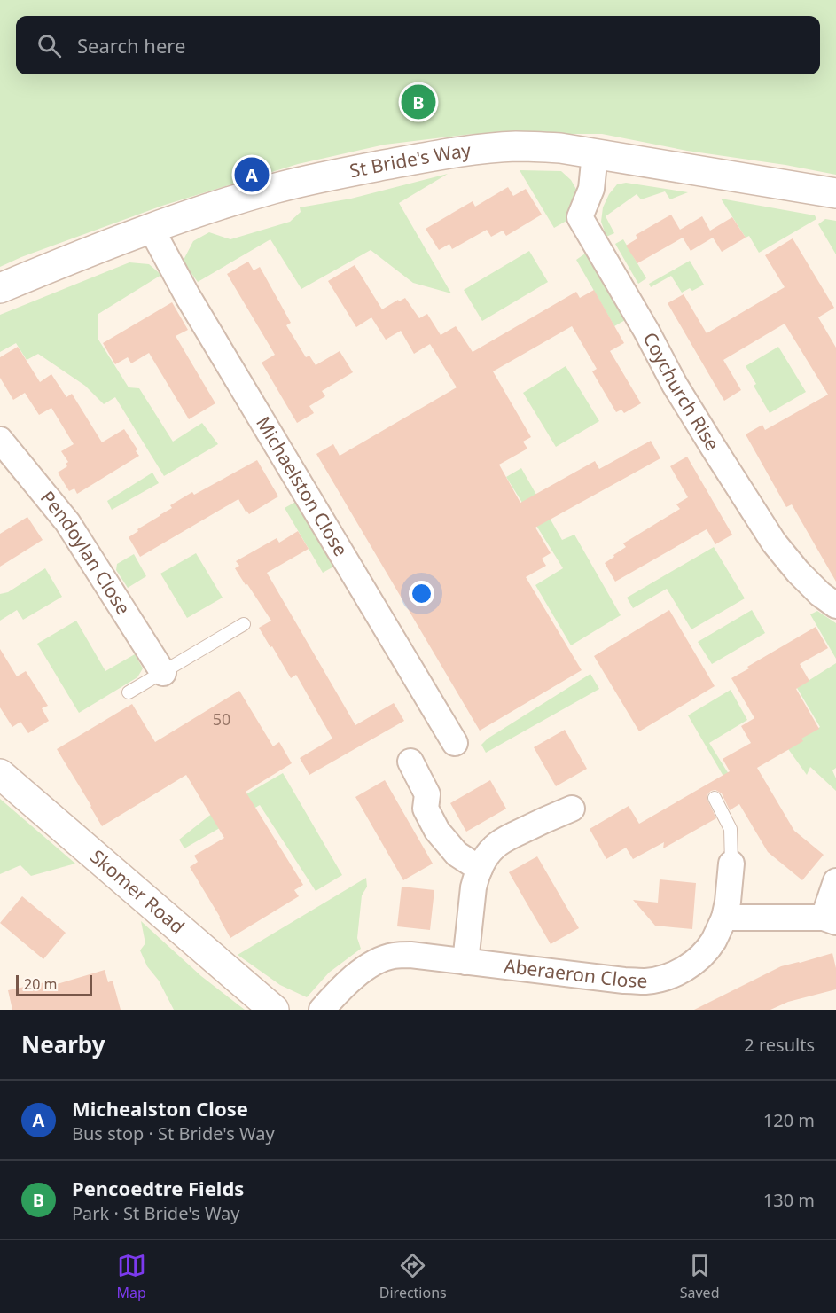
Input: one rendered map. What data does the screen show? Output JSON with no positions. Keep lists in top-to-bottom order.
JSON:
{
  "streets": {
    "street": [
      "St Bride's Way",
      "Coychurch Rise",
      "Michaelston Close",
      "Pendoylan Close",
      "Skomer Road",
      "Aberaeron Close"
    ]
  },
  "crossings": [
    ["St Bride's Way", "Coychurch Rise"],
    ["St Bride's Way", "Michaelston Close"]
  ],
  "house_numbers": ["50"],
  "scale_bar": "20 m",
  "page": {
    "search": "Search here",
    "pins": ["B", "A"],
    "scale": "20 m",
    "heading": ["Nearby", "2 results"],
    "list": [
      {
        "mark": "A",
        "name": "Michealston Close",
        "note": "Bus stop · St Bride's Way",
        "value": "120 m"
      },
      {
        "mark": "B",
        "name": "Pencoedtre Fields",
        "note": "Park · St Bride's Way",
        "value": "130 m"
      }
    ],
    "nav": ["Map", "Directions", "Saved"]
  }
}
